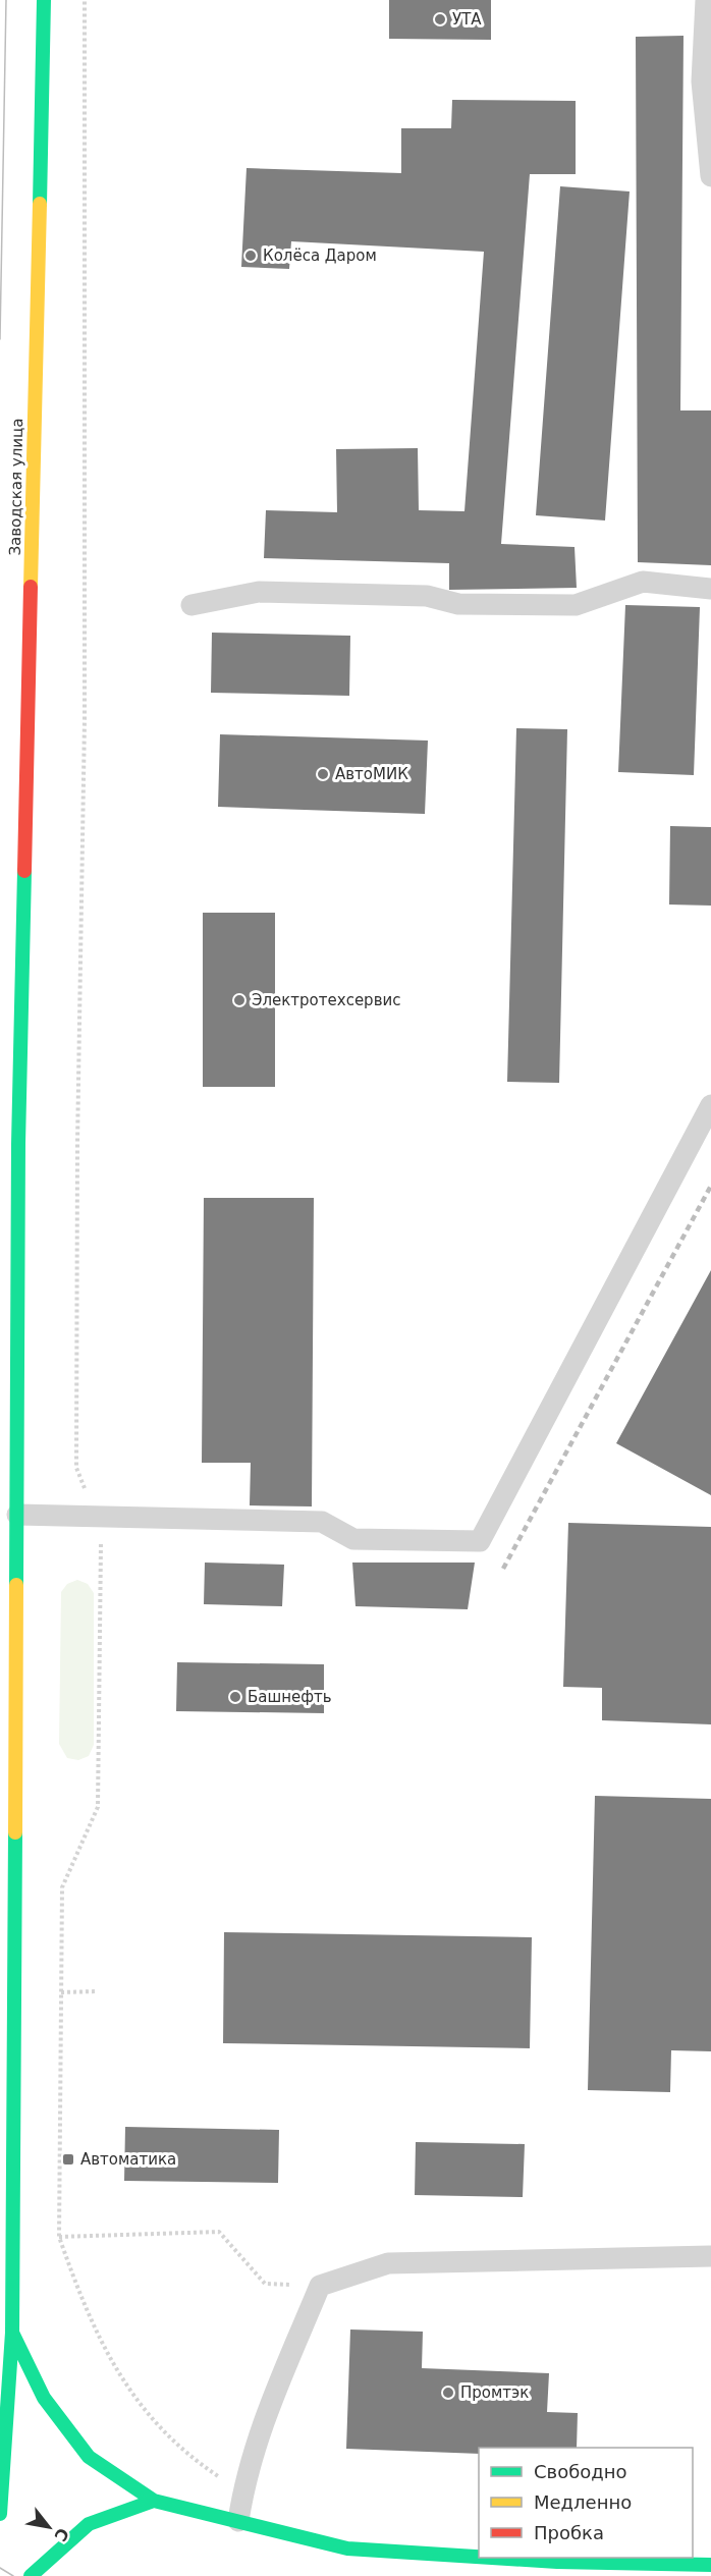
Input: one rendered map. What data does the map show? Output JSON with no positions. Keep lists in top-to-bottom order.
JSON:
{
  "streets": {
    "main road": ["Заводская улица"]
  },
  "places": {
    "other": [
      "УТА",
      "Колёса Даром",
      "АвтоМИК",
      "Электротехсервис",
      "Башнефть",
      "Промтэк"
    ],
    "transit": ["Автоматика"]
  },
  "legend": ["Свободно", "Медленно", "Пробка"],
  "north": "bottom right"
}
